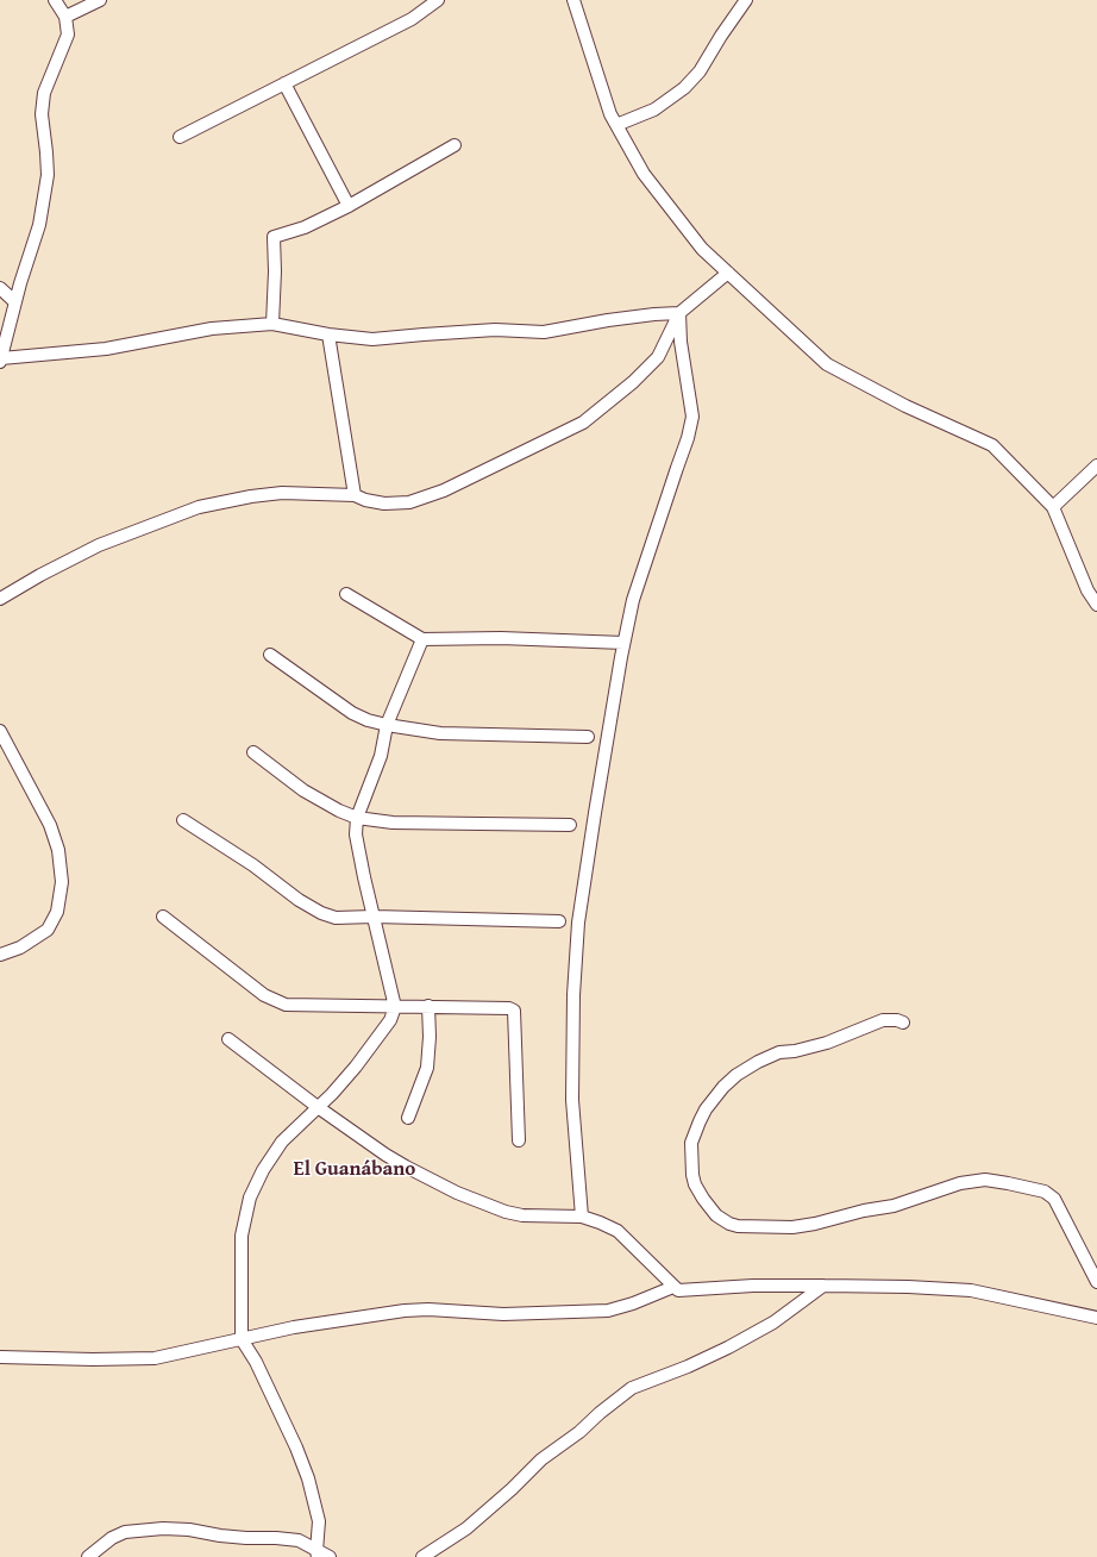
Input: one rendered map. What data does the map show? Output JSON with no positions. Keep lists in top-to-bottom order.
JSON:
{
  "districts": ["El Guanábano"]
}
